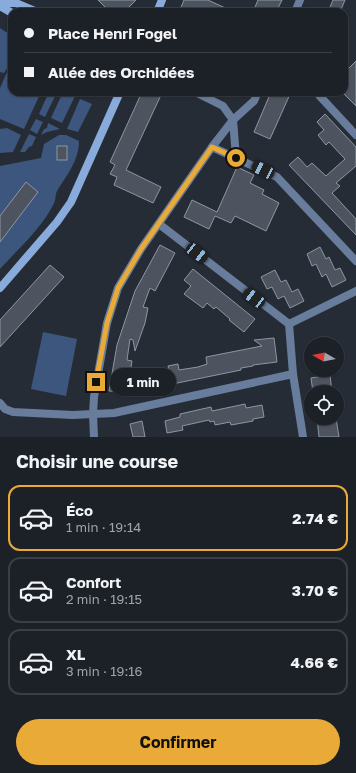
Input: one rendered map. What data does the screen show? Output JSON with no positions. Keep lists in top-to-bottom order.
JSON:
{
  "north": "left",
  "page": {
    "banner": ["Place Henri Fogel", "Allée des Orchidées"],
    "bubble": "1 min",
    "heading": "Choisir une course",
    "list": [
      {
        "name": "Éco",
        "note": "1 min · 19:14",
        "value": "2.74 €"
      },
      {
        "name": "Confort",
        "note": "2 min · 19:15",
        "value": "3.70 €"
      },
      {
        "name": "XL",
        "note": "3 min · 19:16",
        "value": "4.66 €"
      }
    ],
    "buttons": "Confirmer"
  }
}
